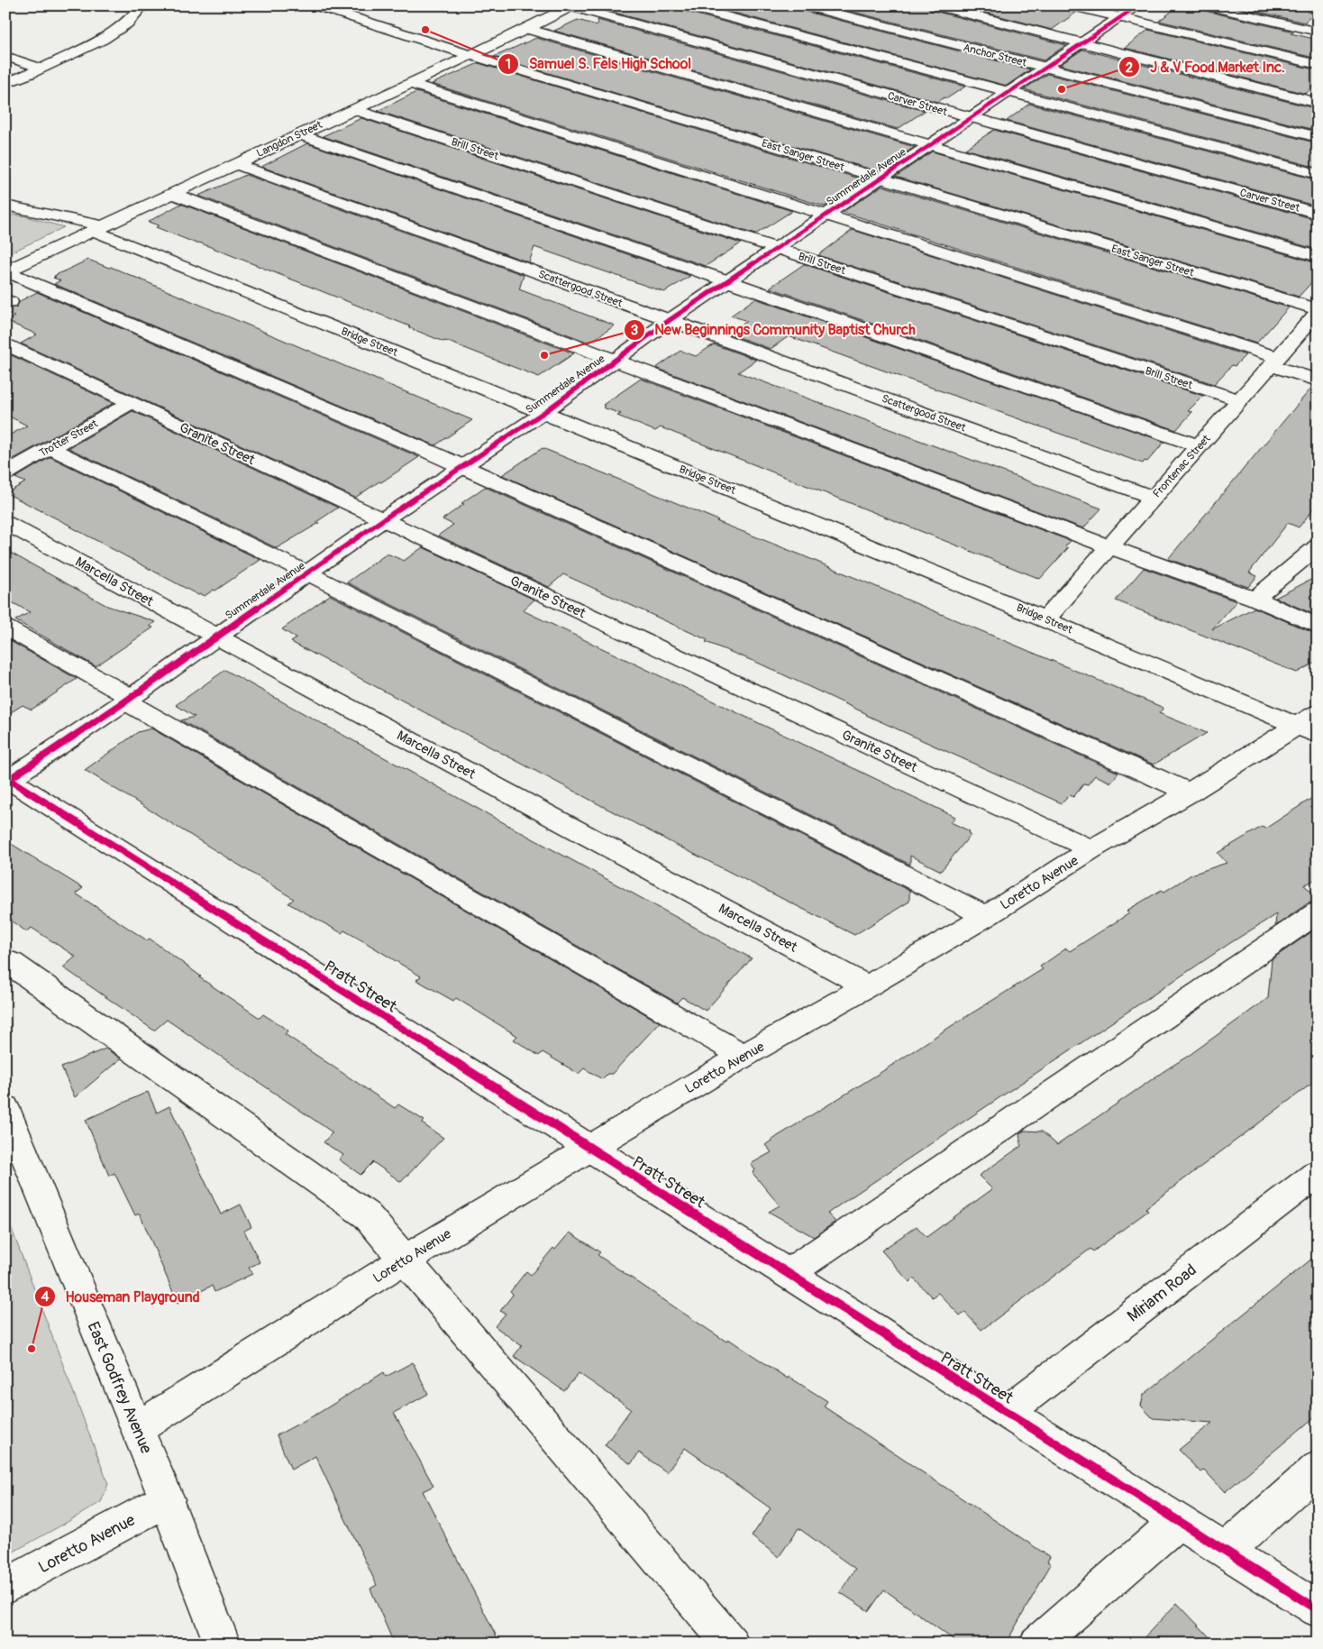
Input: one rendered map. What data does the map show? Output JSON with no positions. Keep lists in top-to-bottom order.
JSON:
{
  "streets": {
    "street": [
      "Anchor Street",
      "Carver Street",
      "Langdon Street",
      "Brill Street",
      "East Sanger Street",
      "Summerdale Avenue",
      "Scattergood Street",
      "Bridge Street",
      "Trotter Street",
      "Granite Street",
      "Frontenac Street",
      "Marcella Street",
      "Loretto Avenue",
      "Pratt Street",
      "Miriam Road",
      "East Godfrey Avenue"
    ]
  },
  "crossings": [
    ["Anchor Street", "Summerdale Avenue"],
    ["Carver Street", "Langdon Street"],
    ["Carver Street", "Summerdale Avenue"],
    ["Langdon Street", "Brill Street"],
    ["Langdon Street", "East Sanger Street"],
    ["Langdon Street", "Scattergood Street"],
    ["Langdon Street", "Bridge Street"],
    ["Brill Street", "Summerdale Avenue"],
    ["Brill Street", "Frontenac Street"],
    ["East Sanger Street", "Summerdale Avenue"],
    ["East Sanger Street", "Frontenac Street"],
    ["Summerdale Avenue", "Scattergood Street"],
    ["Summerdale Avenue", "Bridge Street"],
    ["Summerdale Avenue", "Granite Street"],
    ["Summerdale Avenue", "Marcella Street"],
    ["Summerdale Avenue", "Pratt Street"],
    ["Scattergood Street", "Frontenac Street"],
    ["Bridge Street", "Frontenac Street"],
    ["Bridge Street", "Loretto Avenue"],
    ["Trotter Street", "Granite Street"],
    ["Granite Street", "Loretto Avenue"],
    ["Marcella Street", "Loretto Avenue"],
    ["Loretto Avenue", "Pratt Street"],
    ["Loretto Avenue", "East Godfrey Avenue"],
    ["Pratt Street", "Miriam Road"]
  ],
  "places": [
    "Samuel S. Fels High School",
    "J & V Food Market Inc.",
    "New Beginnings Community Baptist Church",
    "Houseman Playground"
  ]
}
